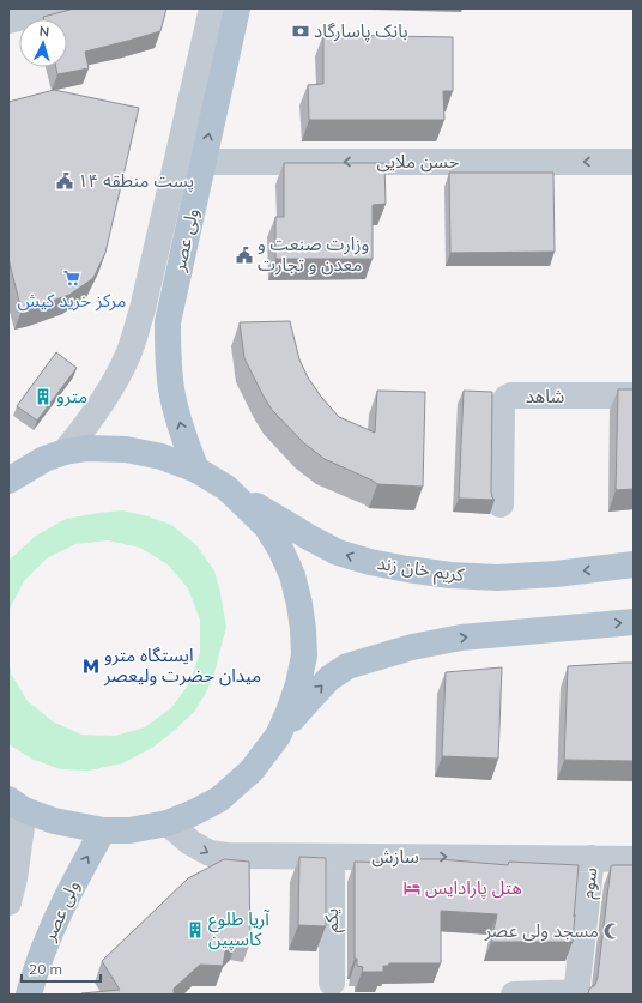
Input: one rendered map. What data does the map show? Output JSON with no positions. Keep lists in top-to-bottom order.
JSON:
{
  "streets": {
    "main road": ["ولی عصر", "کریم خان زند"],
    "street": [
      "حسن ملایی",
      "شاهد",
      "سازش",
      "سوم",
      "یکم"
    ]
  },
  "crossings": [
    ["حسن ملایی", "ولی عصر"],
    ["سازش", "سوم"],
    ["سازش", "یکم"]
  ],
  "one_way": [
    "حسن ملایی",
    "ولی عصر",
    "کریم خان زند",
    "سازش"
  ],
  "places": {
    "bank": ["بانک پاسارگاد"],
    "public building": ["پست منطقه ۱۴", "وزارت صنعت و معدن و تجارت"],
    "supermarket": ["مرکز خرید کیش"],
    "building": ["مترو", "آریا طلوع کاسپین"],
    "metro station": ["ایستگاه مترو میدان حضرت ولیعصر"],
    "hotel": ["هتل پارادایس"],
    "mosque": ["مسجد ولی عصر"]
  },
  "scale_bar": "20 m",
  "north": "top"
}
